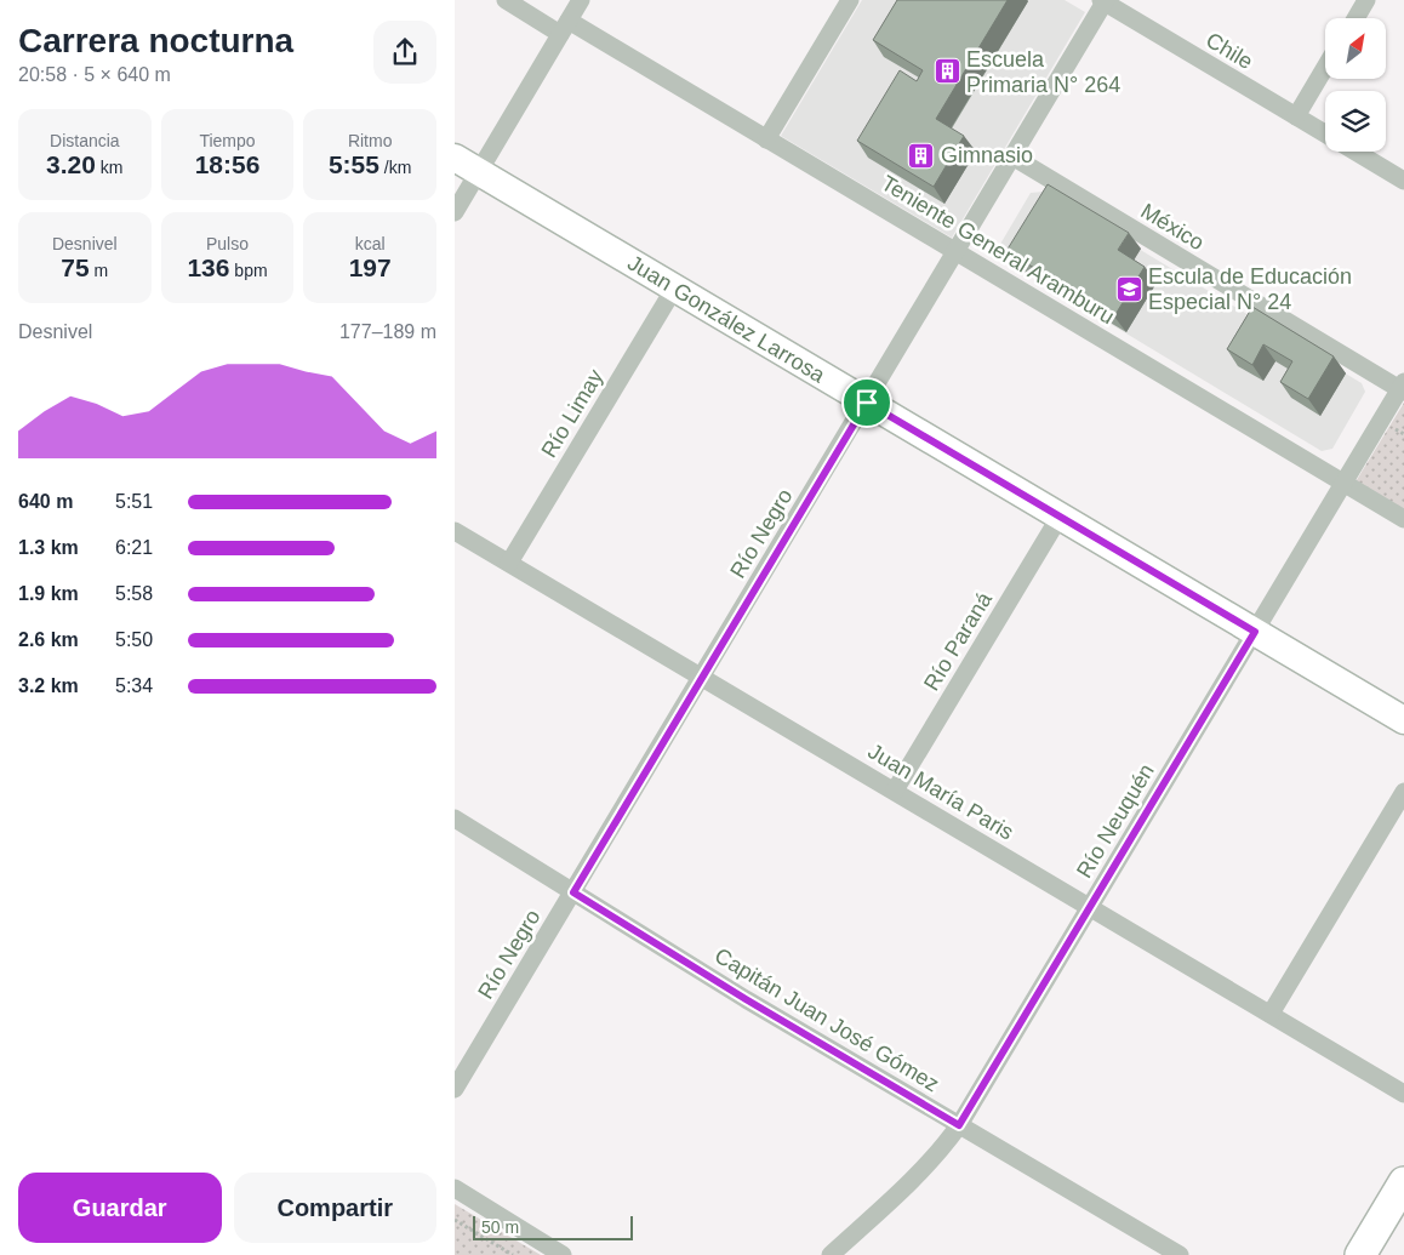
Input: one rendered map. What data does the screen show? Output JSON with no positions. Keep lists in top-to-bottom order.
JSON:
{
  "streets": {
    "street": [
      "Chile",
      "México",
      "Teniente General Aramburu",
      "Juan González Larrosa",
      "Río Limay",
      "Río Negro",
      "Río Paraná",
      "Juan María Paris",
      "Río Neuquén",
      "Capitán Juan José Gómez"
    ]
  },
  "crossings": [
    ["Chile", "Río Negro"],
    ["México", "Río Negro"],
    ["México", "Río Neuquén"],
    ["Teniente General Aramburu", "Río Negro"],
    ["Teniente General Aramburu", "Río Neuquén"],
    ["Juan González Larrosa", "Río Limay"],
    ["Juan González Larrosa", "Río Negro"],
    ["Juan González Larrosa", "Río Paraná"],
    ["Juan González Larrosa", "Río Neuquén"],
    ["Río Limay", "Juan María Paris"],
    ["Río Negro", "Juan María Paris"],
    ["Río Negro", "Capitán Juan José Gómez"],
    ["Río Paraná", "Juan María Paris"],
    ["Juan María Paris", "Río Neuquén"],
    ["Río Neuquén", "Capitán Juan José Gómez"]
  ],
  "places": {
    "building": ["Escuela Primaria N° 264", "Gimnasio"],
    "school or university": ["Escula de Educación Especial N° 24"]
  },
  "scale_bar": "50 m",
  "north": "top right",
  "page": {
    "heading": ["Carrera nocturna", "20:58 · 5 × 640 m"],
    "stats": [
      ["Distancia", "3.20 km"],
      ["Tiempo", "18:56"],
      ["Ritmo", "5:55 /km"],
      ["Desnivel", "75 m"],
      ["Pulso", "136 bpm"],
      ["kcal", "197"]
    ],
    "chart": ["Desnivel", "177–189 m"],
    "list": [
      {
        "name": "640 m",
        "note": "5:51"
      },
      {
        "name": "1.3 km",
        "note": "6:21"
      },
      {
        "name": "1.9 km",
        "note": "5:58"
      },
      {
        "name": "2.6 km",
        "note": "5:50"
      },
      {
        "name": "3.2 km",
        "note": "5:34"
      }
    ],
    "buttons": ["Guardar", "Compartir"],
    "scale": "50 m"
  }
}
